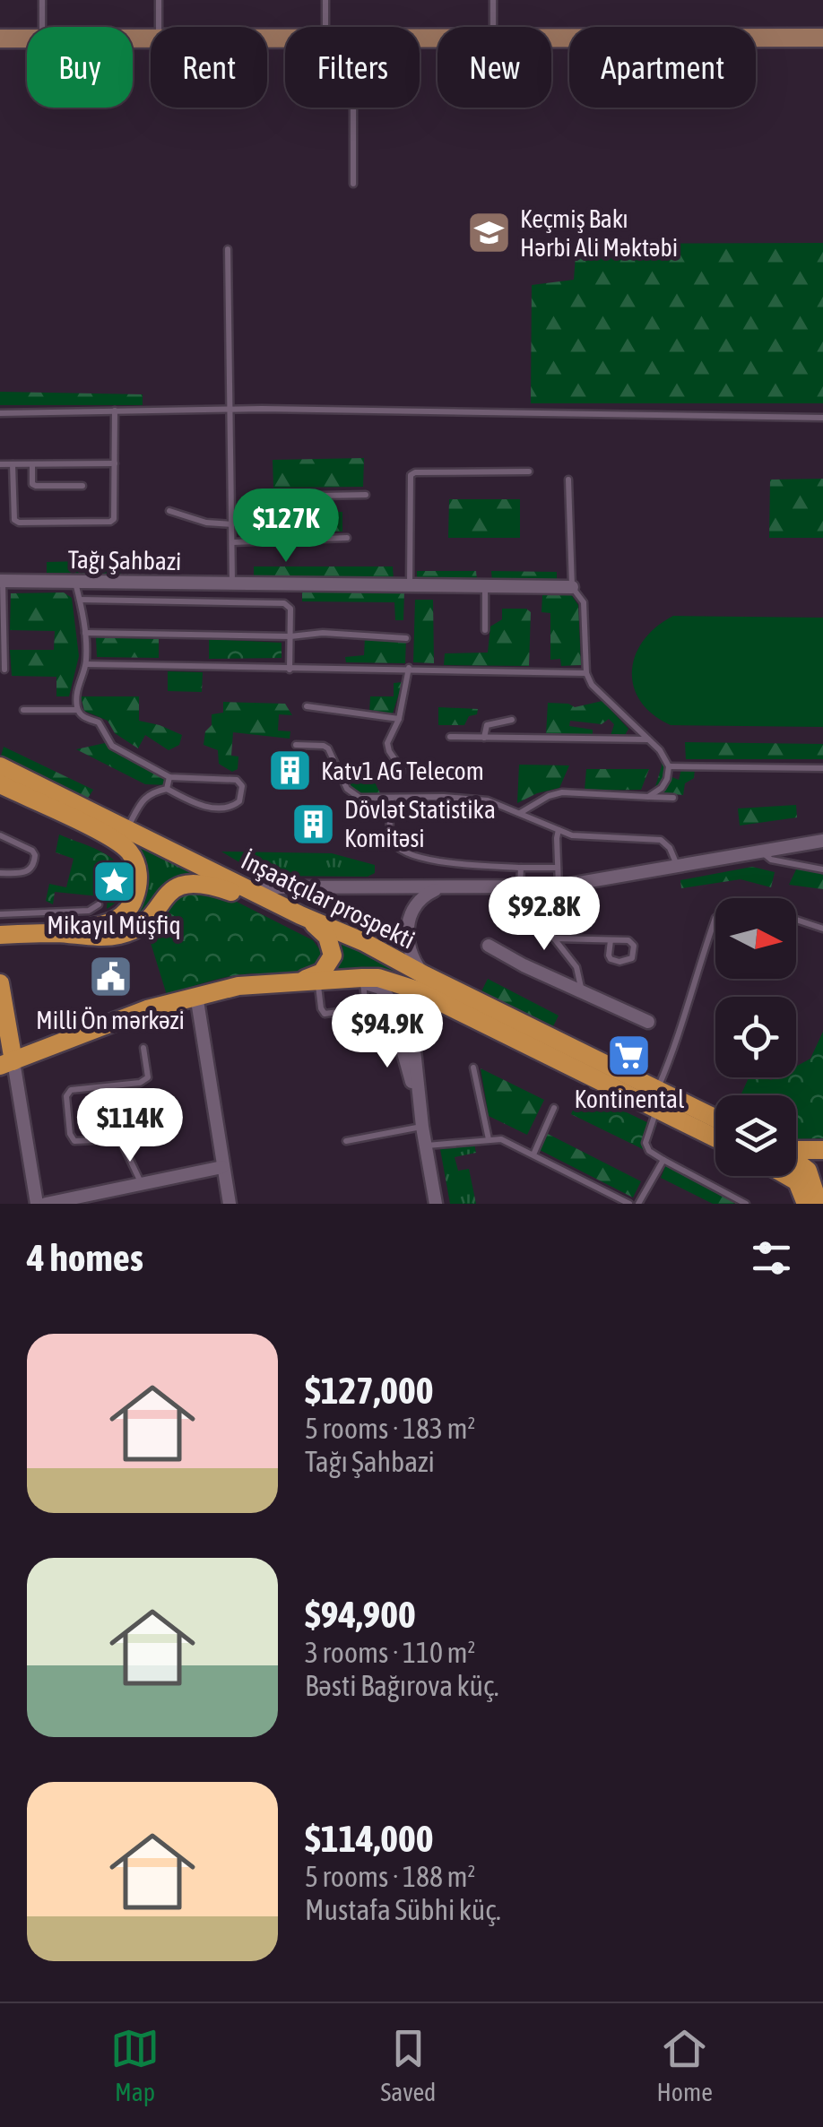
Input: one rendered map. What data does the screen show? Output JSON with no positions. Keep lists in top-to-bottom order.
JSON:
{
  "streets": {
    "main road": ["İnşaatçılar prospekti"],
    "street": ["Tağı Şahbazi"]
  },
  "places": {
    "school or university": ["Keçmiş Bakı Hərbi Ali Məktəbi"],
    "building": ["Katv1 AG Telecom", "Dövlət Statistika Komitəsi"],
    "place": ["Mikayıl Müşfiq"],
    "public building": ["Milli Ön mərkəzi"],
    "supermarket": ["Kontinental"]
  },
  "north": "right",
  "page": {
    "chip": [
      "Buy",
      "Rent",
      "Filters",
      "New",
      "Apartment"
    ],
    "price": [
      "$127K",
      "$92.8K",
      "$94.9K",
      "$114K"
    ],
    "heading": "4 homes",
    "list": [
      {
        "name": "$127,000",
        "note": "5 rooms · 183 m² · Tağı Şahbazi"
      },
      {
        "name": "$94,900",
        "note": "3 rooms · 110 m² · Bəsti Bağırova küç."
      },
      {
        "name": "$114,000",
        "note": "5 rooms · 188 m² · Mustafa Sübhi küç."
      }
    ],
    "tabs": ["Map", "Saved", "Home"]
  }
}
